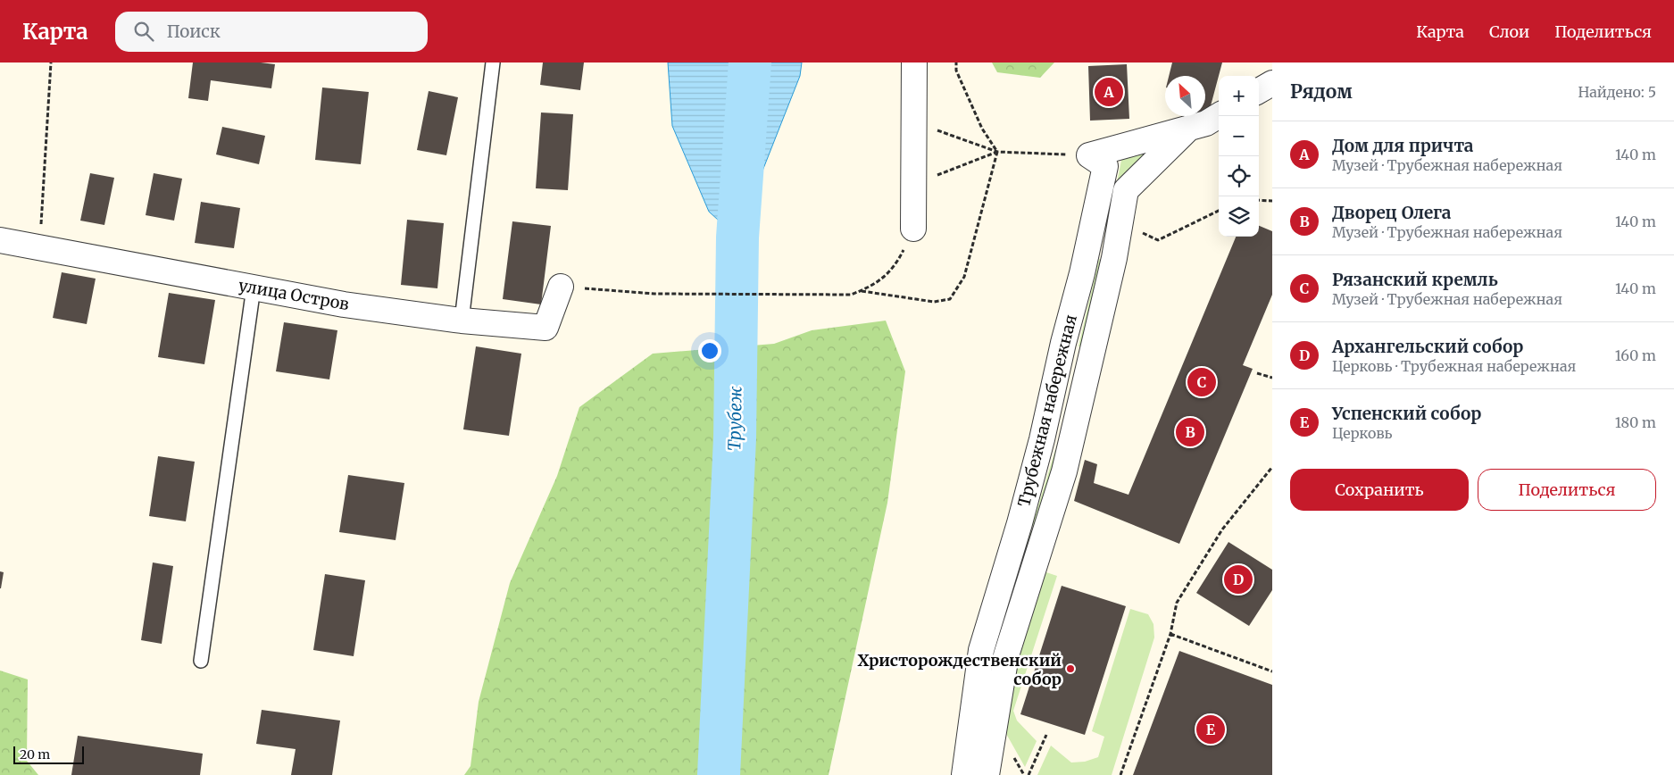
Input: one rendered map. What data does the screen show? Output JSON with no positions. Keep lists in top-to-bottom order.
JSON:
{
  "streets": {
    "street": ["улица Остров", "Трубежная набережная"]
  },
  "water": ["Трубеж"],
  "places": ["Христорождественский собор"],
  "scale_bar": "20 m",
  "north": "top left",
  "page": {
    "header": "Карта",
    "search": "Поиск",
    "nav": ["Карта", "Слои", "Поделиться"],
    "heading": ["Рядом", "Найдено: 5"],
    "map_buttons": ["+", "−"],
    "pins": [
      "A",
      "C",
      "B",
      "D",
      "E"
    ],
    "list": [
      {
        "mark": "A",
        "name": "Дом для причта",
        "note": "Музей · Трубежная набережная",
        "value": "140 m"
      },
      {
        "mark": "B",
        "name": "Дворец Олега",
        "note": "Музей · Трубежная набережная",
        "value": "140 m"
      },
      {
        "mark": "C",
        "name": "Рязанский кремль",
        "note": "Музей · Трубежная набережная",
        "value": "140 m"
      },
      {
        "mark": "D",
        "name": "Архангельский собор",
        "note": "Церковь · Трубежная набережная",
        "value": "160 m"
      },
      {
        "mark": "E",
        "name": "Успенский собор",
        "note": "Церковь",
        "value": "180 m"
      }
    ],
    "buttons": ["Сохранить", "Поделиться"],
    "scale": "20 m"
  }
}
